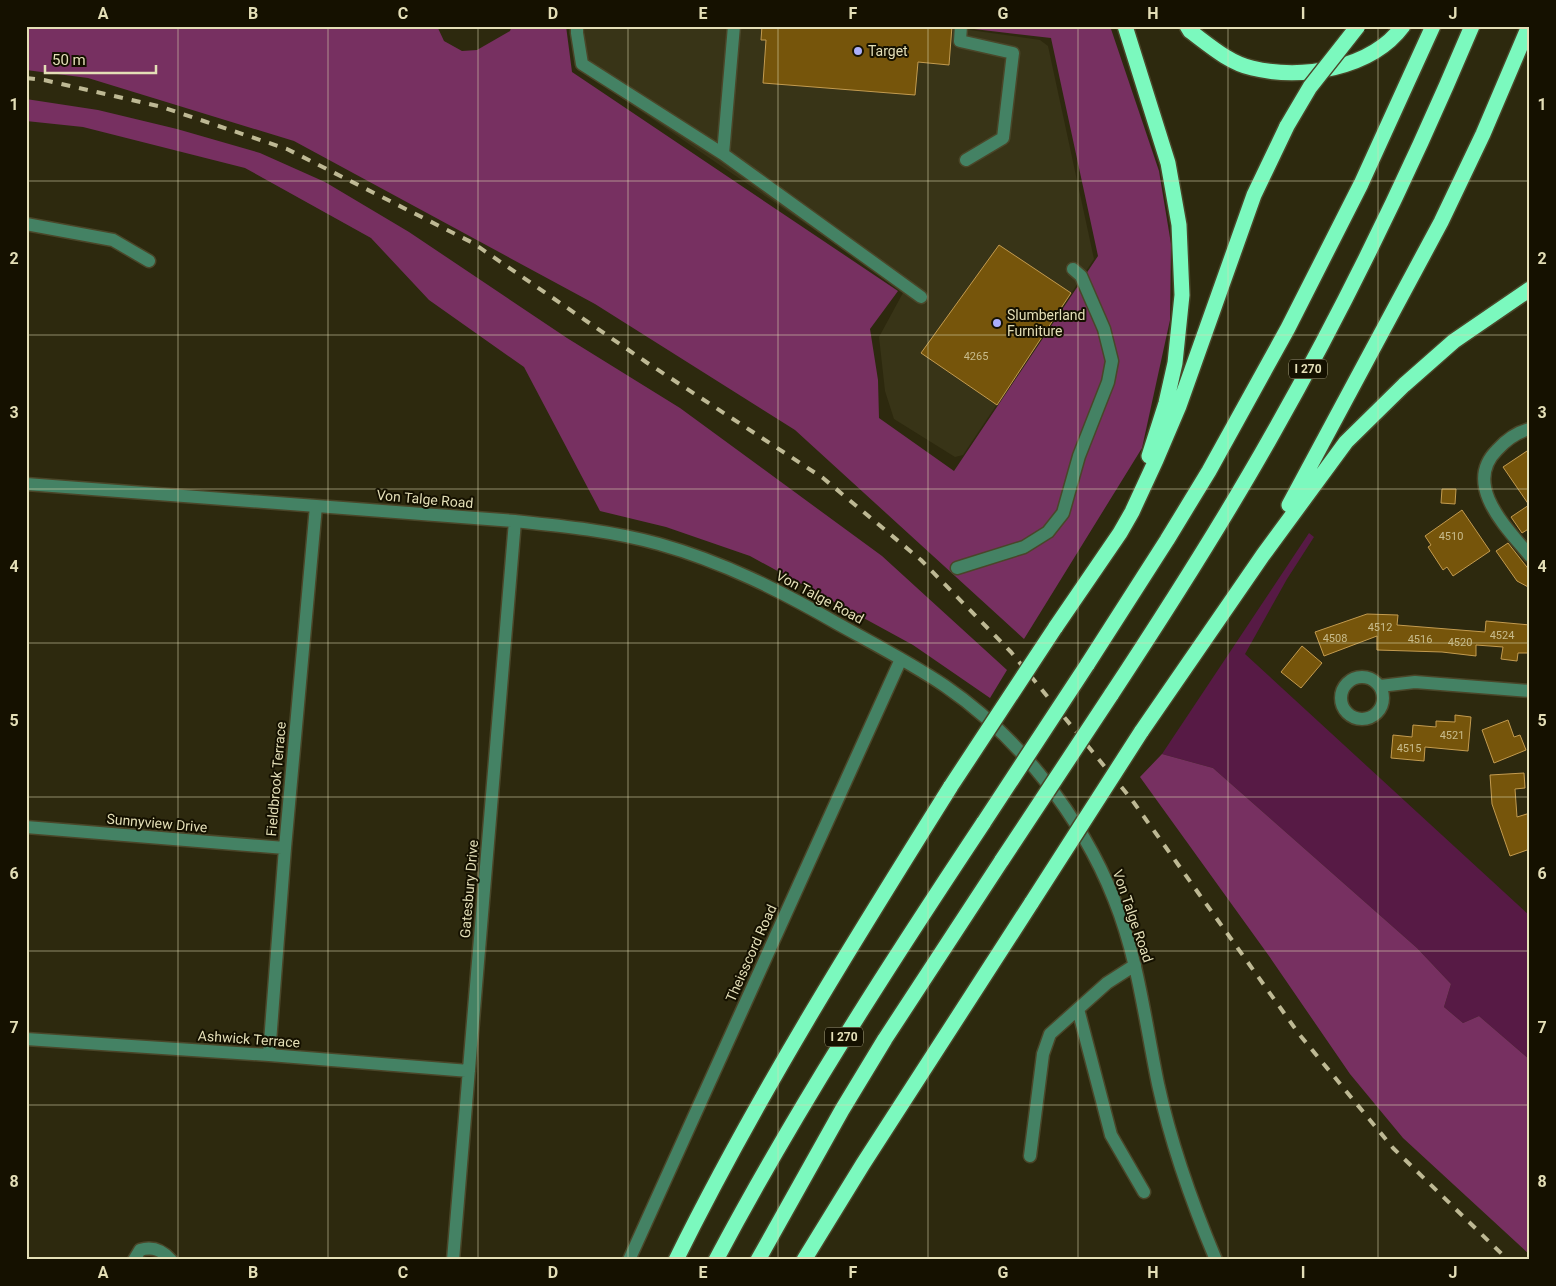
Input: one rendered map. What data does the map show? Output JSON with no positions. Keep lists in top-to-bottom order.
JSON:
{
  "streets": {
    "highway": ["I 270"],
    "street": [
      "Von Talge Road",
      "Fieldbrook Terrace",
      "Sunnyview Drive",
      "Gatesbury Drive",
      "Theisscord Road",
      "Ashwick Terrace"
    ]
  },
  "crossings": [
    ["Von Talge Road", "Fieldbrook Terrace"],
    ["Von Talge Road", "Gatesbury Drive"],
    ["Von Talge Road", "Theisscord Road"],
    ["Fieldbrook Terrace", "Sunnyview Drive"],
    ["Fieldbrook Terrace", "Ashwick Terrace"],
    ["Gatesbury Drive", "Ashwick Terrace"]
  ],
  "places": ["Target", "Slumberland Furniture"],
  "house_numbers": [
    "4265",
    "4510",
    "4512",
    "4524",
    "4508",
    "4516",
    "4520",
    "4521",
    "4515"
  ],
  "scale_bar": "50 m",
  "grid": {
    "columns": [
      "A",
      "B",
      "C",
      "D",
      "E",
      "F",
      "G",
      "H",
      "I",
      "J"
    ],
    "rows": [
      "1",
      "2",
      "3",
      "4",
      "5",
      "6",
      "7",
      "8"
    ]
  }
}
